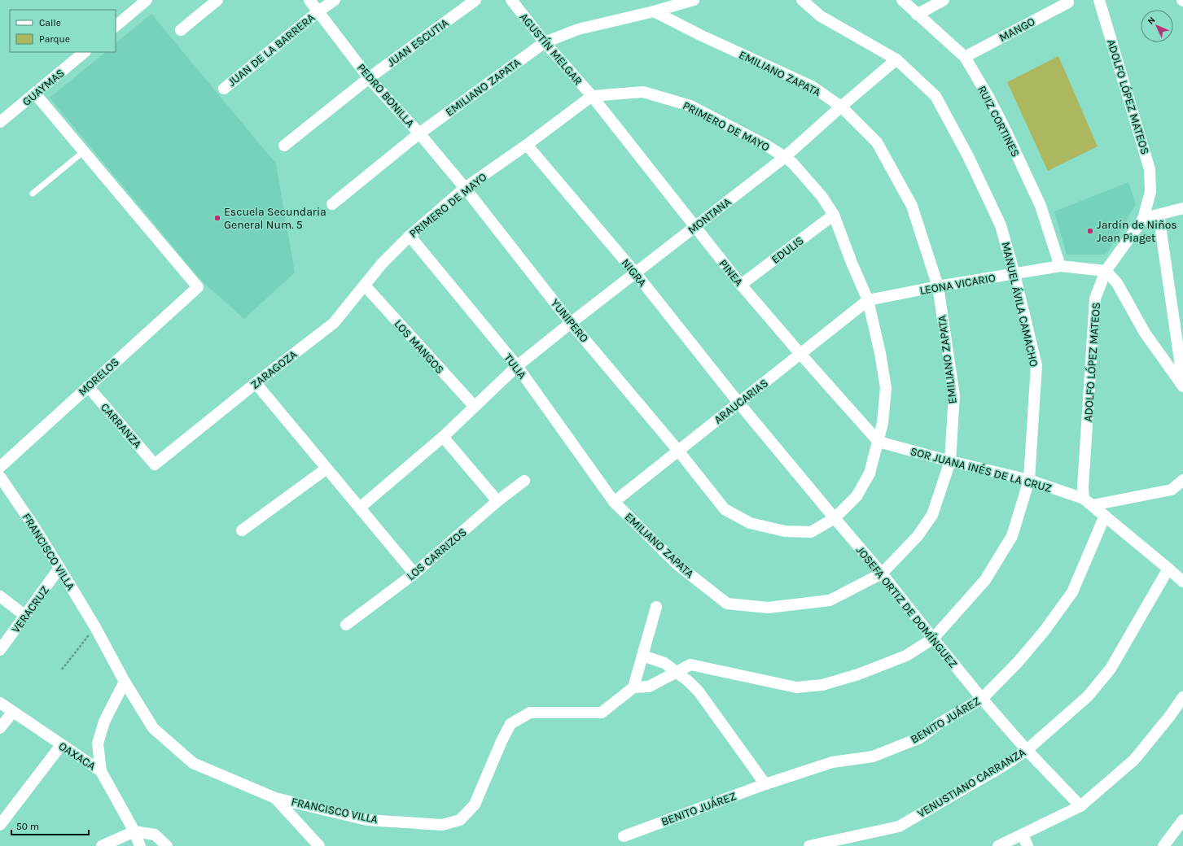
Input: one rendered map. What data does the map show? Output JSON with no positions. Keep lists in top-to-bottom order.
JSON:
{
  "streets": {
    "street": [
      "MANGO",
      "JUAN ESCUTIA",
      "AGUSTÍN MELGAR",
      "JUAN DE LA BARRERA",
      "EMILIANO ZAPATA",
      "GUAYMAS",
      "PEDRO BONILLA",
      "ADOLFO LÓPEZ MATEOS",
      "RUIZ CORTINES",
      "PRIMERO DE MAYO",
      "MONTANA",
      "EDULIS",
      "NIGRA",
      "PINEA",
      "LEONA VICARIO",
      "MANUEL ÁVILA CAMACHO",
      "YUNIPERO",
      "LOS MANGOS",
      "TULIA",
      "ZARAGOZA",
      "MORELOS",
      "ARAUCARIAS",
      "CARRANZA",
      "SOR JUANA INÉS DE LA CRUZ",
      "FRANCISCO VILLA",
      "LOS CARRIZOS",
      "JOSEFA ORTIZ DE DOMÍNGUEZ",
      "VERACRUZ",
      "BENITO JUÁREZ",
      "OAXACA",
      "VENUSTIANO CARRANZA"
    ]
  },
  "crossings": [
    ["MANGO", "RUIZ CORTINES"],
    ["JUAN ESCUTIA", "PEDRO BONILLA"],
    ["AGUSTÍN MELGAR", "EMILIANO ZAPATA"],
    ["AGUSTÍN MELGAR", "PRIMERO DE MAYO"],
    ["AGUSTÍN MELGAR", "PINEA"],
    ["JUAN DE LA BARRERA", "PEDRO BONILLA"],
    ["EMILIANO ZAPATA", "PEDRO BONILLA"],
    ["EMILIANO ZAPATA", "MONTANA"],
    ["EMILIANO ZAPATA", "LEONA VICARIO"],
    ["EMILIANO ZAPATA", "TULIA"],
    ["EMILIANO ZAPATA", "ARAUCARIAS"],
    ["EMILIANO ZAPATA", "SOR JUANA INÉS DE LA CRUZ"],
    ["EMILIANO ZAPATA", "JOSEFA ORTIZ DE DOMÍNGUEZ"],
    ["PEDRO BONILLA", "PRIMERO DE MAYO"],
    ["PEDRO BONILLA", "YUNIPERO"],
    ["ADOLFO LÓPEZ MATEOS", "LEONA VICARIO"],
    ["ADOLFO LÓPEZ MATEOS", "SOR JUANA INÉS DE LA CRUZ"],
    ["RUIZ CORTINES", "LEONA VICARIO"],
    ["PRIMERO DE MAYO", "MONTANA"],
    ["PRIMERO DE MAYO", "EDULIS"],
    ["PRIMERO DE MAYO", "NIGRA"],
    ["PRIMERO DE MAYO", "PINEA"],
    ["PRIMERO DE MAYO", "LEONA VICARIO"],
    ["PRIMERO DE MAYO", "YUNIPERO"],
    ["PRIMERO DE MAYO", "TULIA"],
    ["PRIMERO DE MAYO", "ZARAGOZA"],
    ["PRIMERO DE MAYO", "ARAUCARIAS"],
    ["MONTANA", "NIGRA"],
    ["MONTANA", "PINEA"],
    ["MONTANA", "MANUEL ÁVILA CAMACHO"],
    ["MONTANA", "YUNIPERO"],
    ["MONTANA", "LOS MANGOS"],
    ["MONTANA", "TULIA"],
    ["EDULIS", "PINEA"],
    ["NIGRA", "ARAUCARIAS"],
    ["NIGRA", "JOSEFA ORTIZ DE DOMÍNGUEZ"],
    ["PINEA", "ARAUCARIAS"],
    ["PINEA", "SOR JUANA INÉS DE LA CRUZ"],
    ["LEONA VICARIO", "MANUEL ÁVILA CAMACHO"],
    ["LEONA VICARIO", "ARAUCARIAS"],
    ["MANUEL ÁVILA CAMACHO", "SOR JUANA INÉS DE LA CRUZ"],
    ["MANUEL ÁVILA CAMACHO", "FRANCISCO VILLA"],
    ["MANUEL ÁVILA CAMACHO", "JOSEFA ORTIZ DE DOMÍNGUEZ"],
    ["YUNIPERO", "ARAUCARIAS"],
    ["LOS MANGOS", "ZARAGOZA"],
    ["TULIA", "ARAUCARIAS"],
    ["ZARAGOZA", "CARRANZA"],
    ["MORELOS", "CARRANZA"],
    ["ARAUCARIAS", "JOSEFA ORTIZ DE DOMÍNGUEZ"],
    ["FRANCISCO VILLA", "VERACRUZ"],
    ["JOSEFA ORTIZ DE DOMÍNGUEZ", "BENITO JUÁREZ"],
    ["JOSEFA ORTIZ DE DOMÍNGUEZ", "VENUSTIANO CARRANZA"]
  ],
  "places": ["Escuela Secundaria General Num. 5", "Jardín de Niños Jean Piaget"],
  "legend": ["Calle", "Parque"],
  "scale_bar": "50 m",
  "north": "top left"
}
